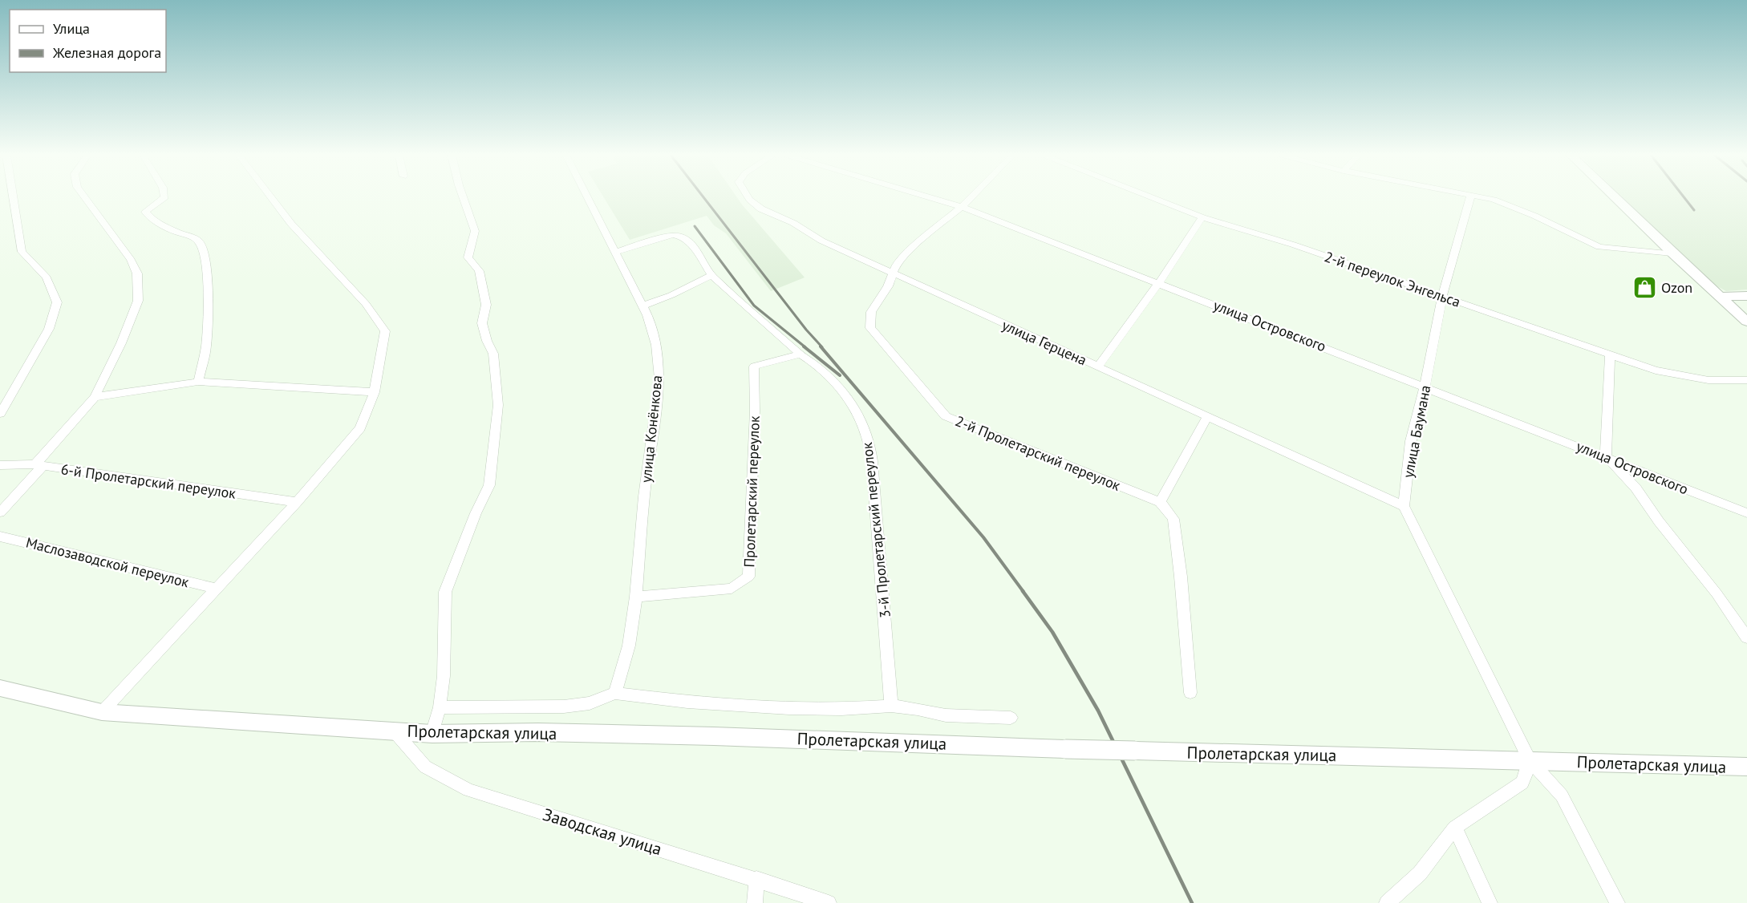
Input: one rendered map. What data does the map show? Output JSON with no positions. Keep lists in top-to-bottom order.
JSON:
{
  "streets": {
    "main road": ["Пролетарская улица"],
    "street": [
      "2-й переулок Энгельса",
      "улица Островского",
      "улица Герцена",
      "улица Конёнкова",
      "улица Баумана",
      "2-й Пролетарский переулок",
      "6-й Пролетарский переулок",
      "Пролетарский переулок",
      "3-й Пролетарский переулок",
      "Маслозаводской переулок",
      "Заводская улица"
    ]
  },
  "crossings": [
    ["2-й переулок Энгельса", "улица Баумана"],
    ["улица Островского", "улица Баумана"],
    ["улица Островского", "2-й Пролетарский переулок"],
    ["улица Герцена", "улица Баумана"],
    ["улица Герцена", "2-й Пролетарский переулок"],
    ["улица Конёнкова", "Пролетарский переулок"],
    ["улица Конёнкова", "3-й Пролетарский переулок"],
    ["улица Конёнкова", "Пролетарская улица"],
    ["Пролетарский переулок", "3-й Пролетарский переулок"],
    ["3-й Пролетарский переулок", "Пролетарская улица"],
    ["Пролетарская улица", "Заводская улица"]
  ],
  "places": {
    "shop": ["Ozon"]
  },
  "legend": ["Улица", "Железная дорога"]
}
